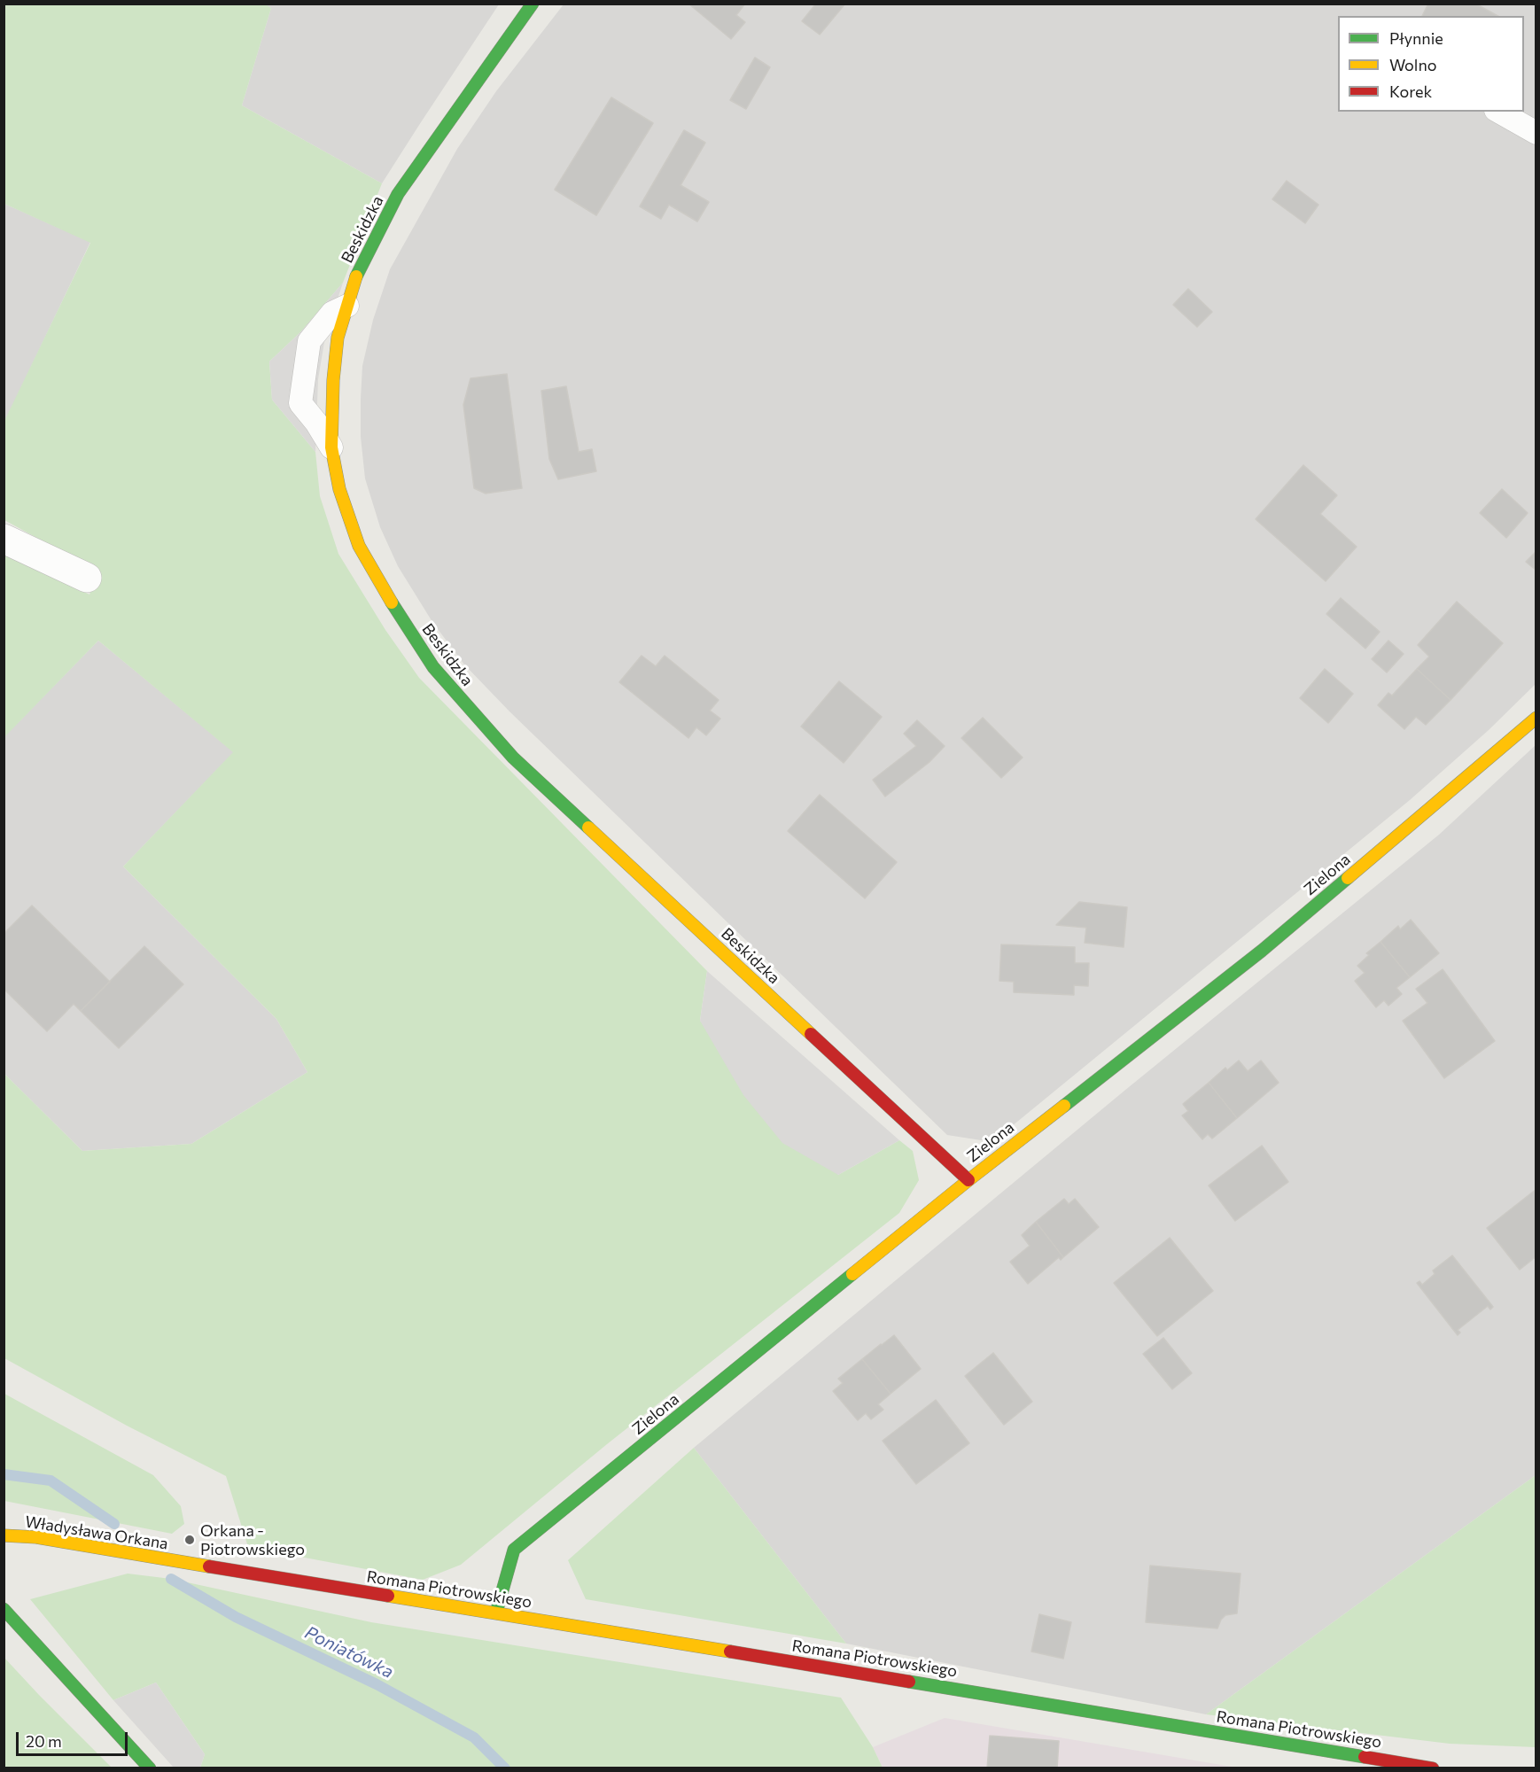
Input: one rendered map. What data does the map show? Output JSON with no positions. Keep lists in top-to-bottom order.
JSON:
{
  "streets": {
    "street": [
      "Beskidzka",
      "Zielona",
      "Władysława Orkana",
      "Romana Piotrowskiego"
    ]
  },
  "crossings": [
    ["Beskidzka", "Zielona"],
    ["Zielona", "Romana Piotrowskiego"],
    ["Władysława Orkana", "Romana Piotrowskiego"]
  ],
  "water": ["Poniatówka"],
  "places": ["Orkana - Piotrowskiego"],
  "legend": ["Płynnie", "Wolno", "Korek"],
  "scale_bar": "20 m"
}
